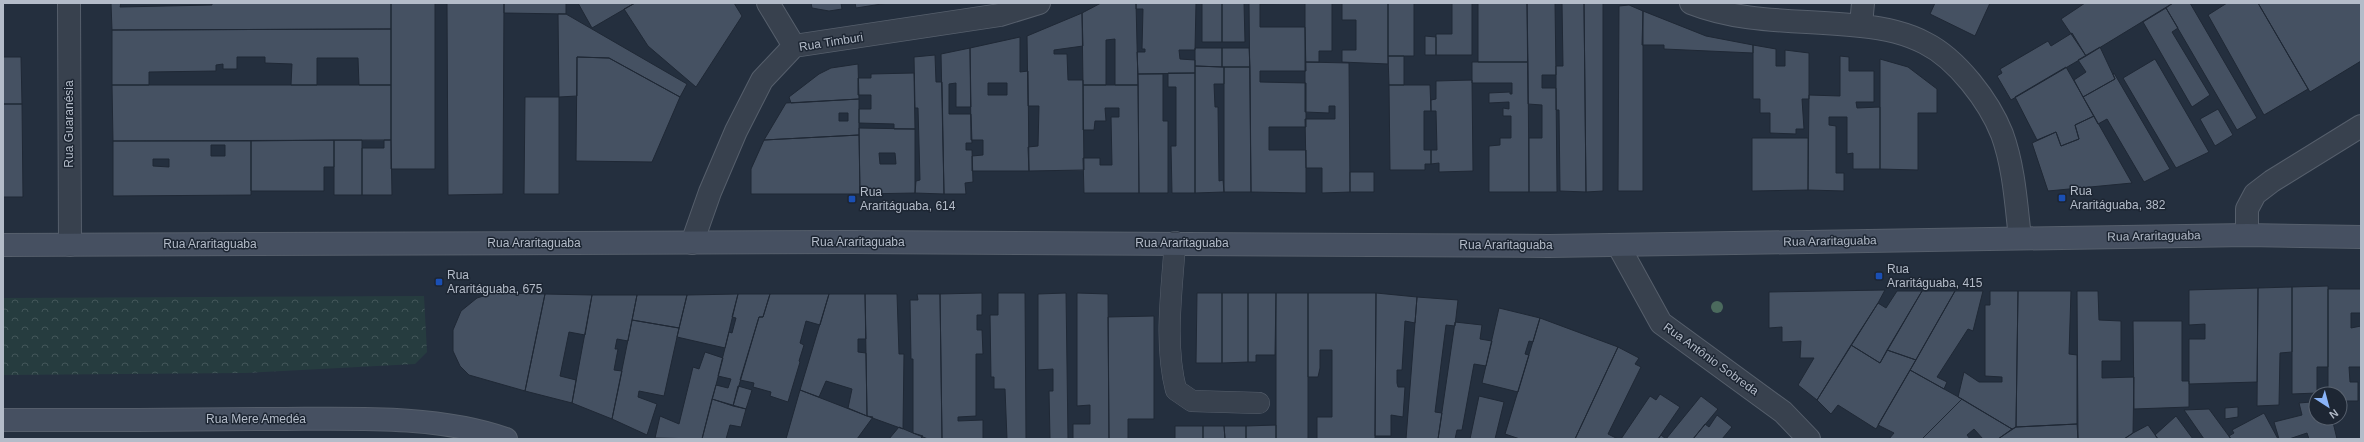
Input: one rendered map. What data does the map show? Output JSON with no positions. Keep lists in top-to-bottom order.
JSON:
{
  "streets": {
    "street": [
      "Rua Timburi",
      "Rua Guaranésia",
      "Rua Araritaguaba",
      "Rua Antônio Sobreda",
      "Rua Mere Amedéa"
    ]
  },
  "crossings": [
    ["Rua Timburi", "Rua Araritaguaba"],
    ["Rua Guaranésia", "Rua Araritaguaba"],
    ["Rua Araritaguaba", "Rua Antônio Sobreda"]
  ],
  "places": {
    "transit": [
      "Rua Araritáguaba, 382",
      "Rua Araritáguaba, 614",
      "Rua Araritáguaba, 415",
      "Rua Araritáguaba, 675"
    ]
  },
  "north": "bottom right"
}
